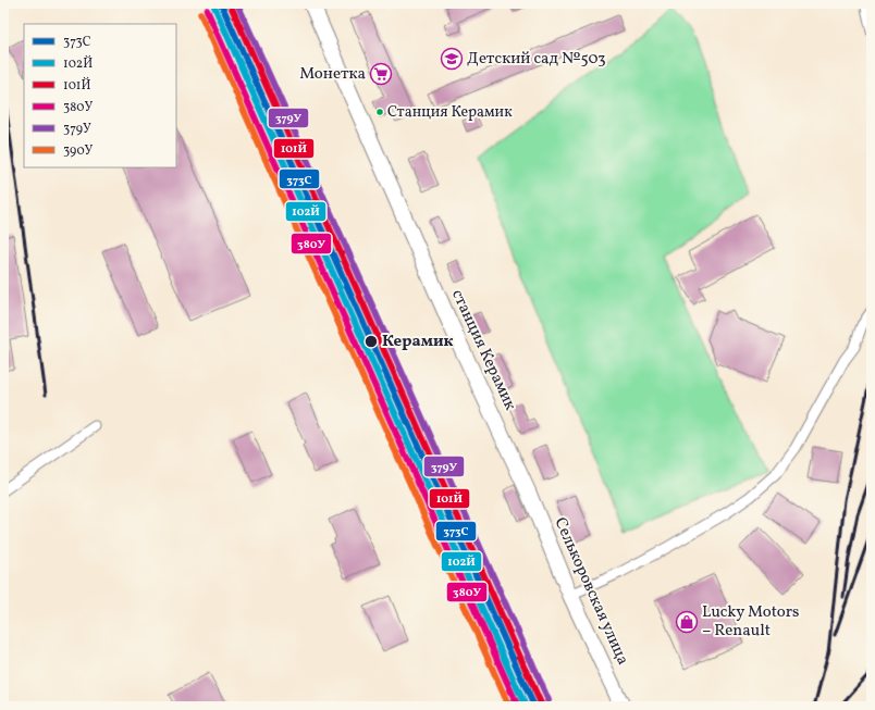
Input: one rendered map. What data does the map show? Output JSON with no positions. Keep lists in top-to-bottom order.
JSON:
{
  "streets": {
    "main road": ["станция Керамик", "Селькоровская улица"]
  },
  "crossings": [
    ["станция Керамик", "Селькоровская улица"]
  ],
  "places": {
    "school or university": ["Детский сад №503"],
    "supermarket": ["Монетка"],
    "other": ["Станция Керамик", "Керамик"],
    "shop": ["Lucky Motors – Renault"]
  },
  "lines": [
    "transit line 373C",
    "transit line 101Й",
    "transit line 379У",
    "transit line 102Й",
    "transit line 380У",
    "transit line 390У"
  ],
  "legend": [
    "373C",
    "102Й",
    "101Й",
    "380У",
    "379У",
    "390У"
  ]
}
